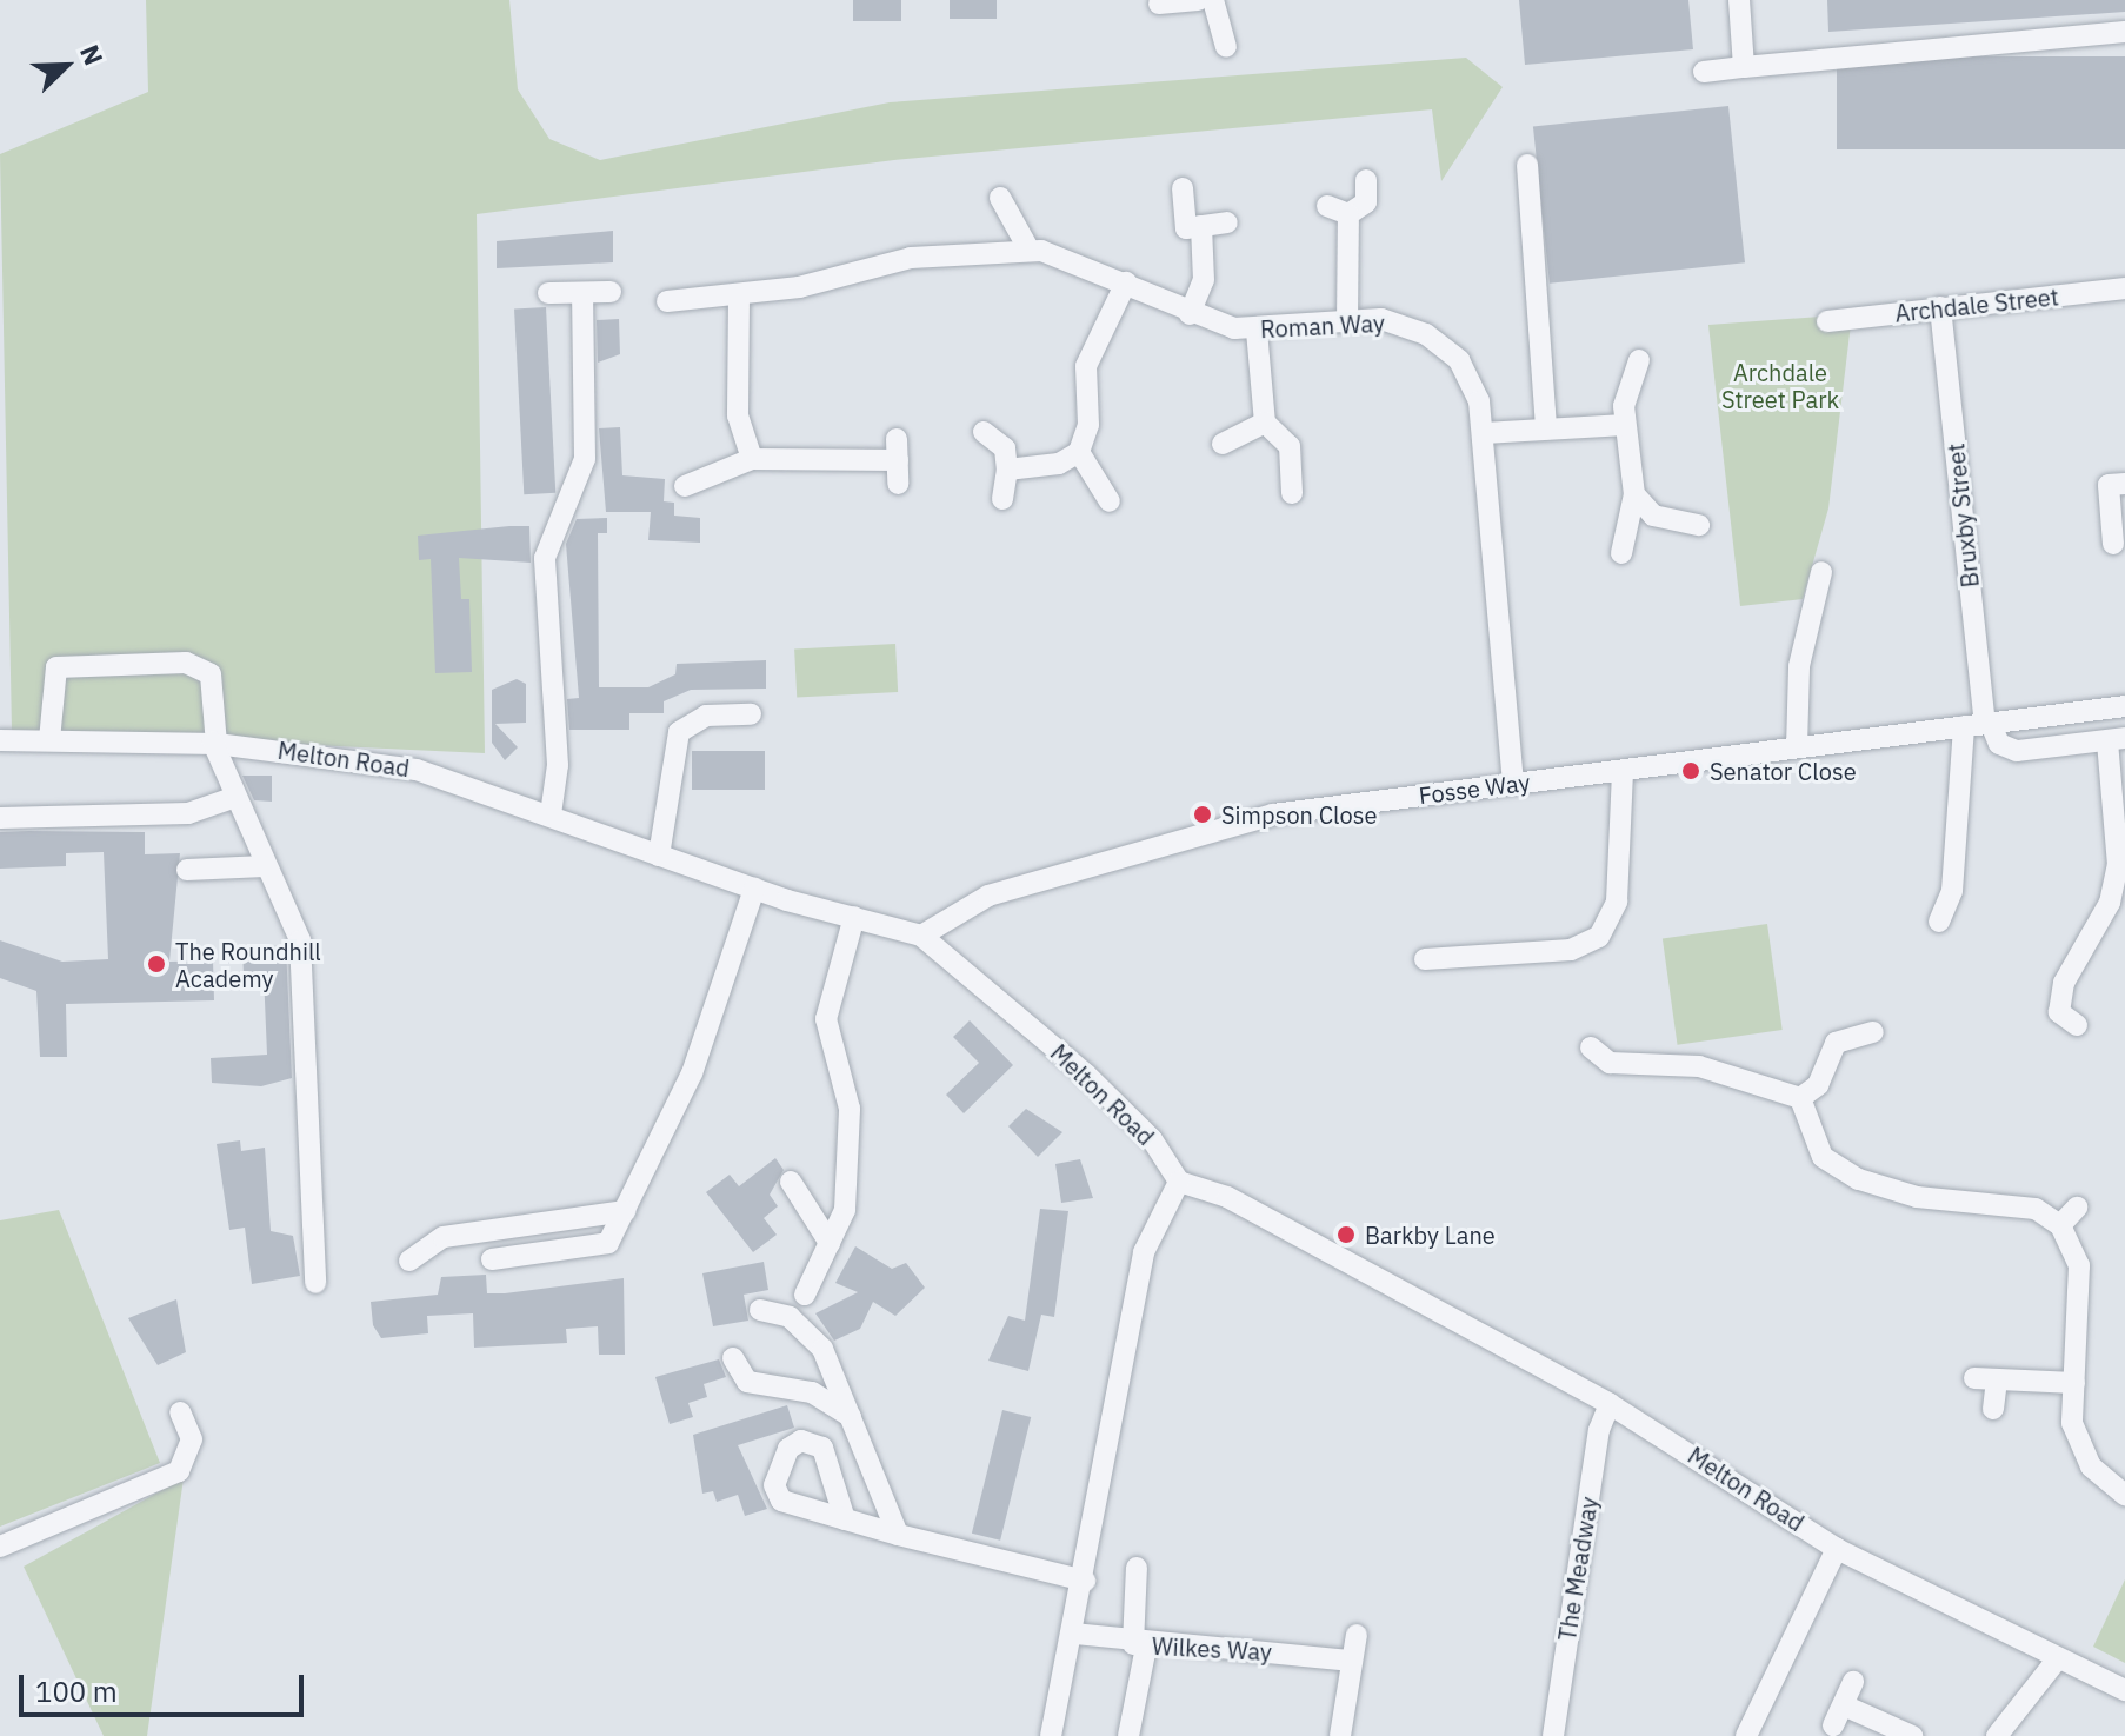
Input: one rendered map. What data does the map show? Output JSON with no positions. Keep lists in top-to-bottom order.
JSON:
{
  "streets": {
    "street": [
      "Archdale Street",
      "Roman Way",
      "Bruxby Street",
      "Melton Road",
      "Fosse Way",
      "The Meadway",
      "Wilkes Way"
    ]
  },
  "crossings": [
    ["Archdale Street", "Bruxby Street"],
    ["Roman Way", "Fosse Way"],
    ["Bruxby Street", "Fosse Way"],
    ["Melton Road", "Fosse Way"],
    ["Melton Road", "The Meadway"]
  ],
  "parks": ["Archdale Street Park"],
  "places": [
    "Senator Close",
    "Simpson Close",
    "The Roundhill Academy",
    "Barkby Lane"
  ],
  "scale_bar": "100 m",
  "north": "top right"
}
